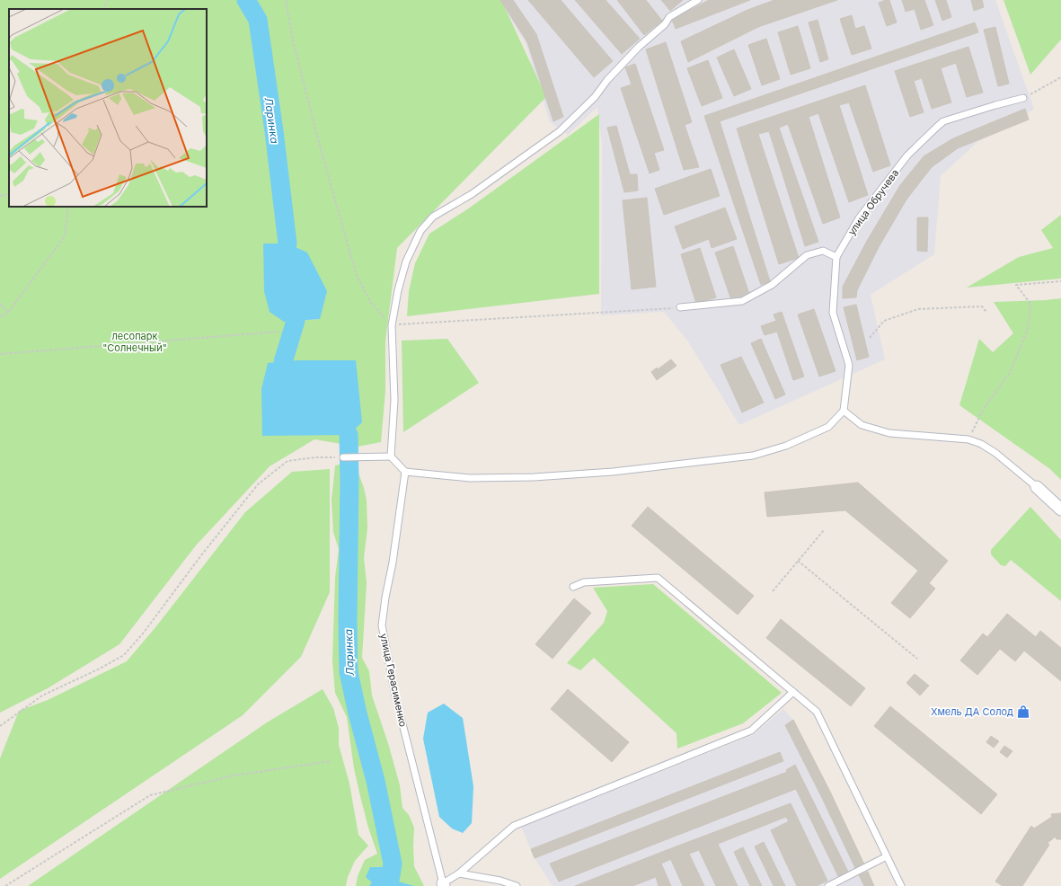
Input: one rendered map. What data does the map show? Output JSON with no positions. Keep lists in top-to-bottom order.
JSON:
{
  "streets": {
    "lane": ["улица Обручева", "улица Герасименко"]
  },
  "water": ["Ларинка"],
  "parks": ["лесопарк \"Солнечный\""],
  "places": {
    "shop": ["Хмель ДА Солод"]
  }
}
